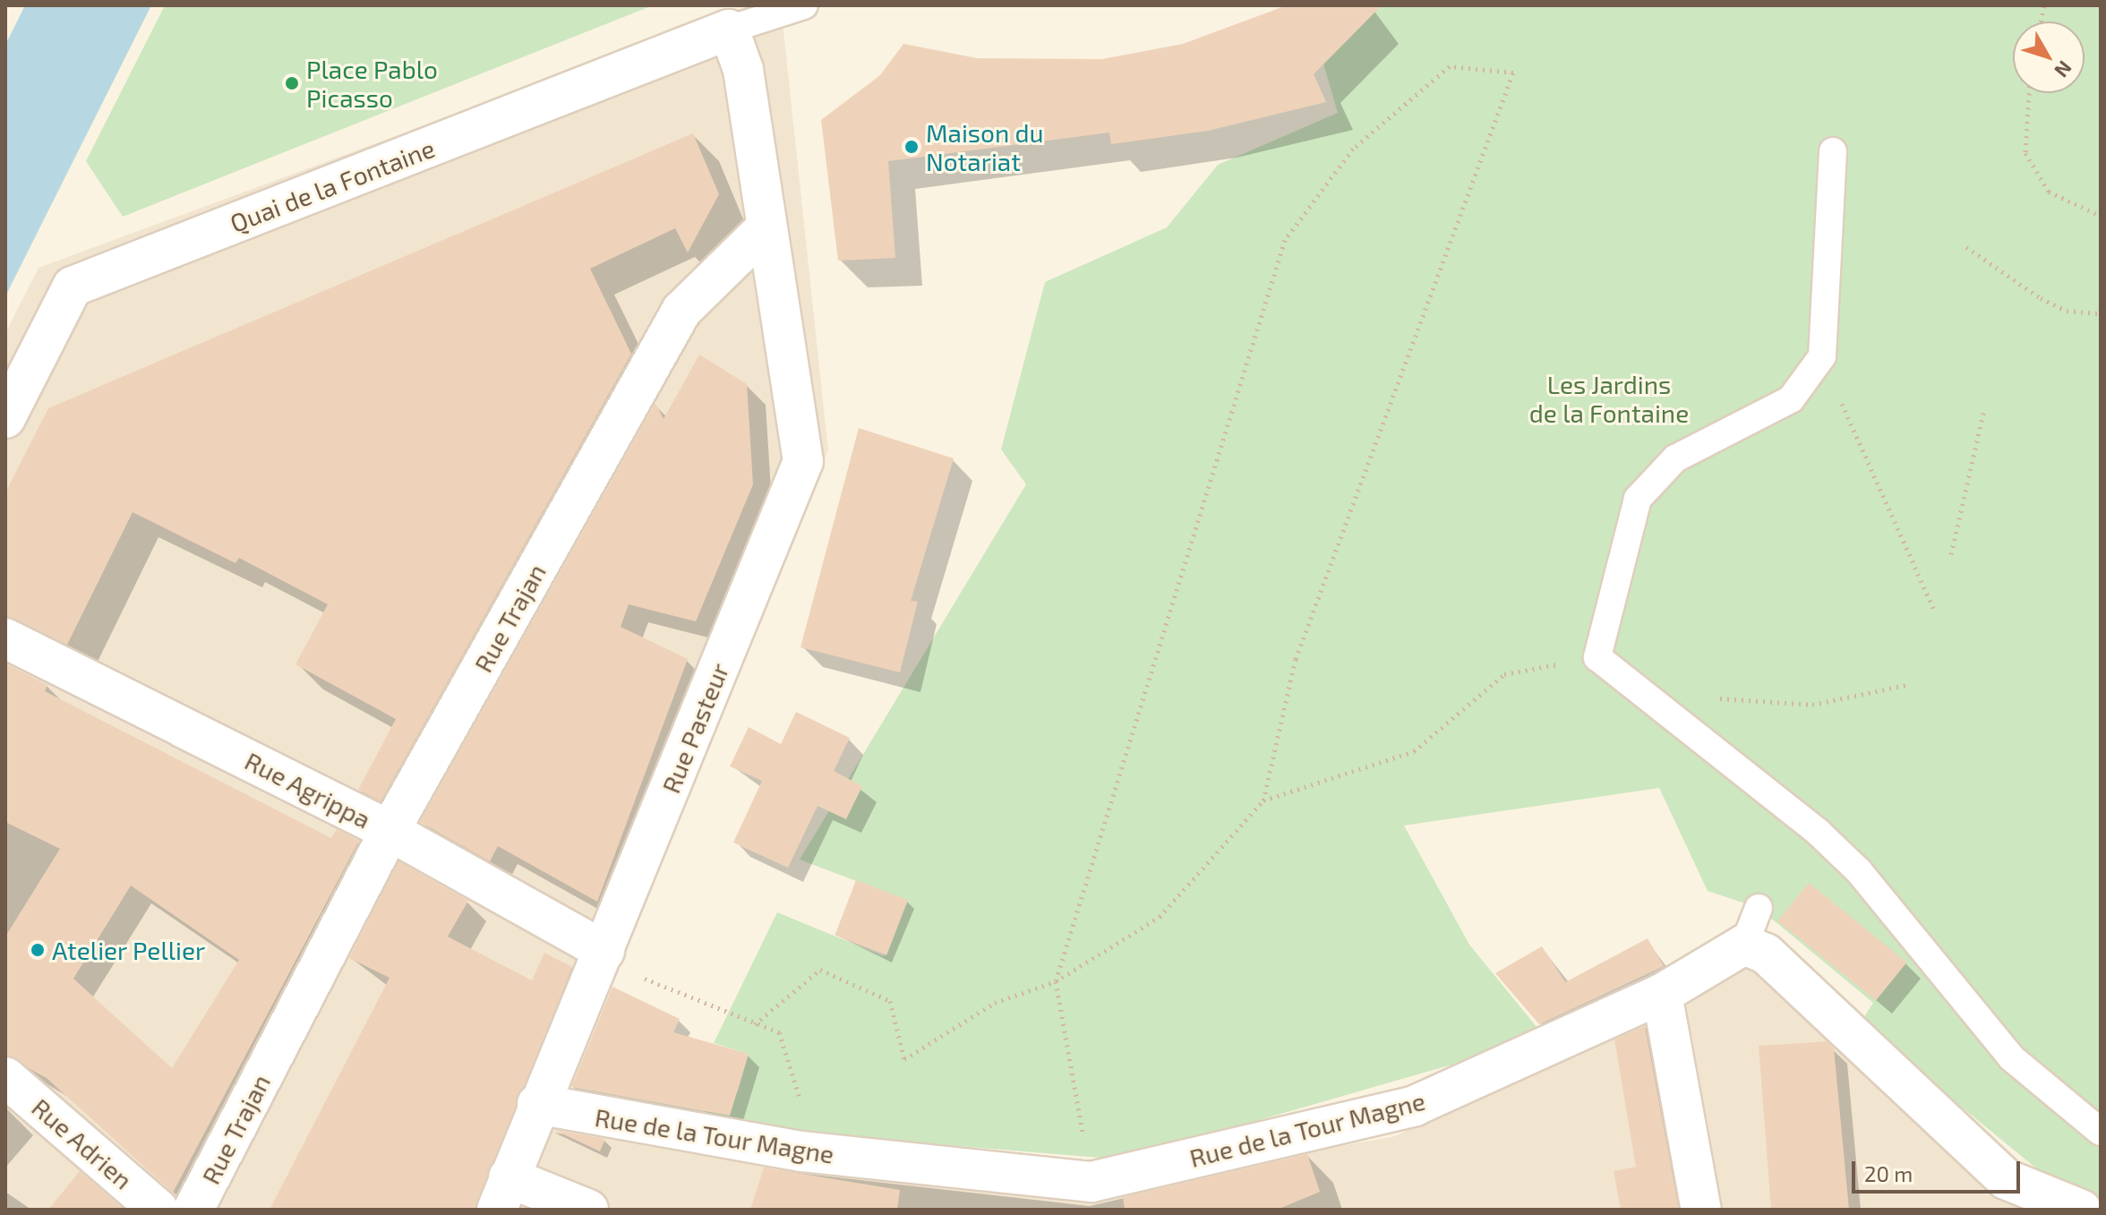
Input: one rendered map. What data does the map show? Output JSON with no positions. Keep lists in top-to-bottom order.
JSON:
{
  "streets": {
    "street": [
      "Quai de la Fontaine",
      "Rue Trajan",
      "Rue Pasteur",
      "Rue Agrippa",
      "Rue de la Tour Magne",
      "Rue Adrien"
    ]
  },
  "crossings": [
    ["Rue Trajan", "Rue Pasteur"],
    ["Rue Trajan", "Rue Agrippa"],
    ["Rue Pasteur", "Rue Agrippa"],
    ["Rue Pasteur", "Rue de la Tour Magne"]
  ],
  "parks": ["Les Jardins de la Fontaine"],
  "places": ["Place Pablo Picasso", "Maison du Notariat", "Atelier Pellier"],
  "scale_bar": "20 m",
  "north": "bottom right"
}
